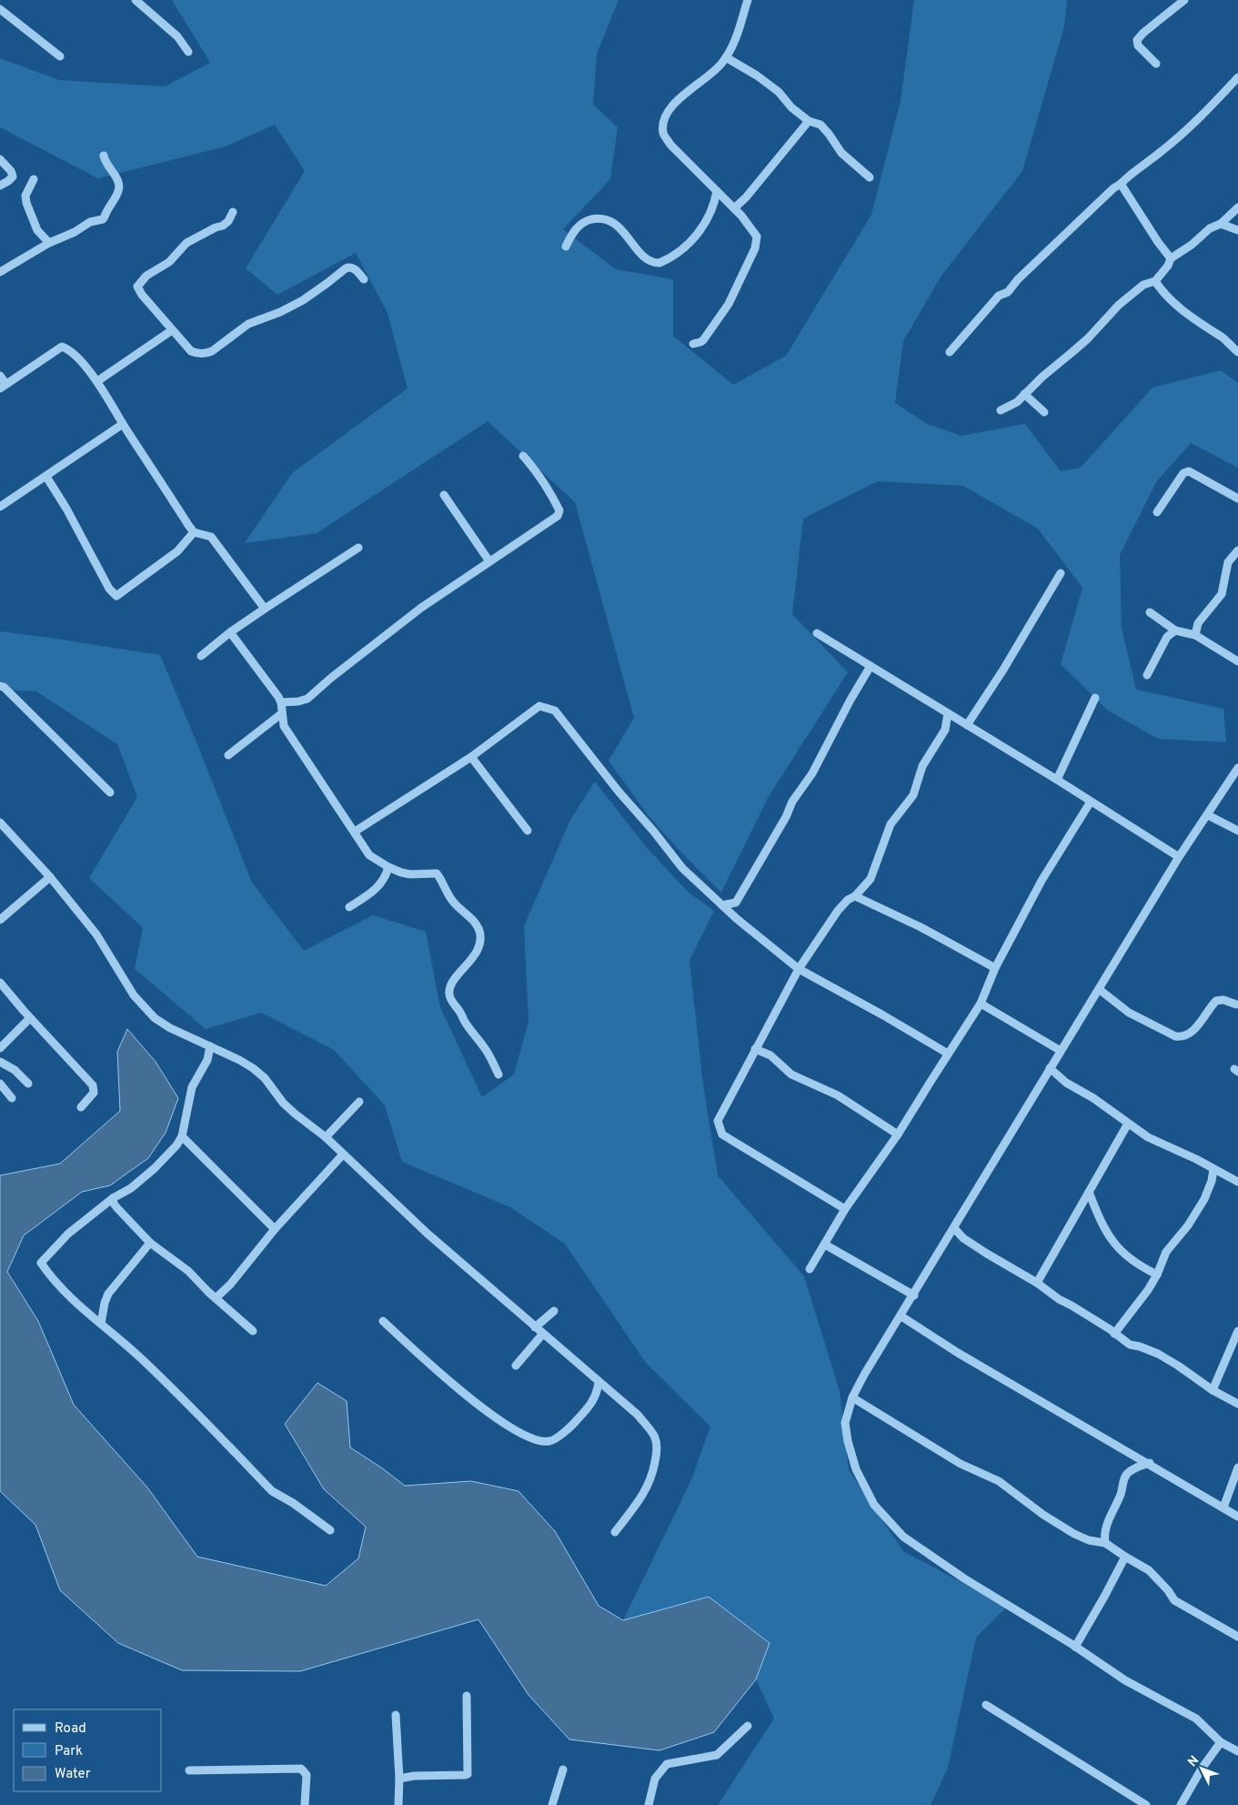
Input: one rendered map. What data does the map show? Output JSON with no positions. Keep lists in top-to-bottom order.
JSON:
{
  "legend": ["Road", "Park", "Water"],
  "north": "top left"
}
